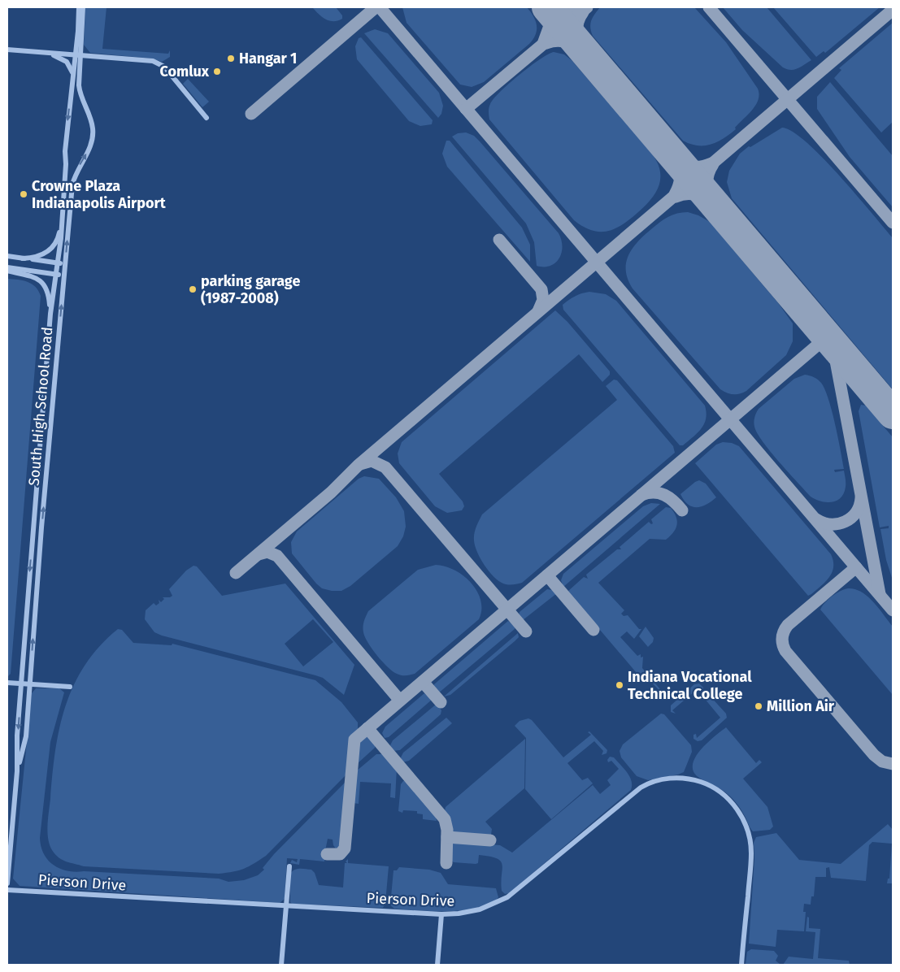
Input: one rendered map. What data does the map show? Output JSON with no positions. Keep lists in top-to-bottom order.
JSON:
{
  "streets": {
    "street": ["South High School Road", "Pierson Drive"]
  },
  "places": [
    "Hangar 1",
    "Comlux",
    "Crowne Plaza Indianapolis Airport",
    "parking garage (1987-2008)",
    "Indiana Vocational Technical College",
    "Million Air"
  ]
}
